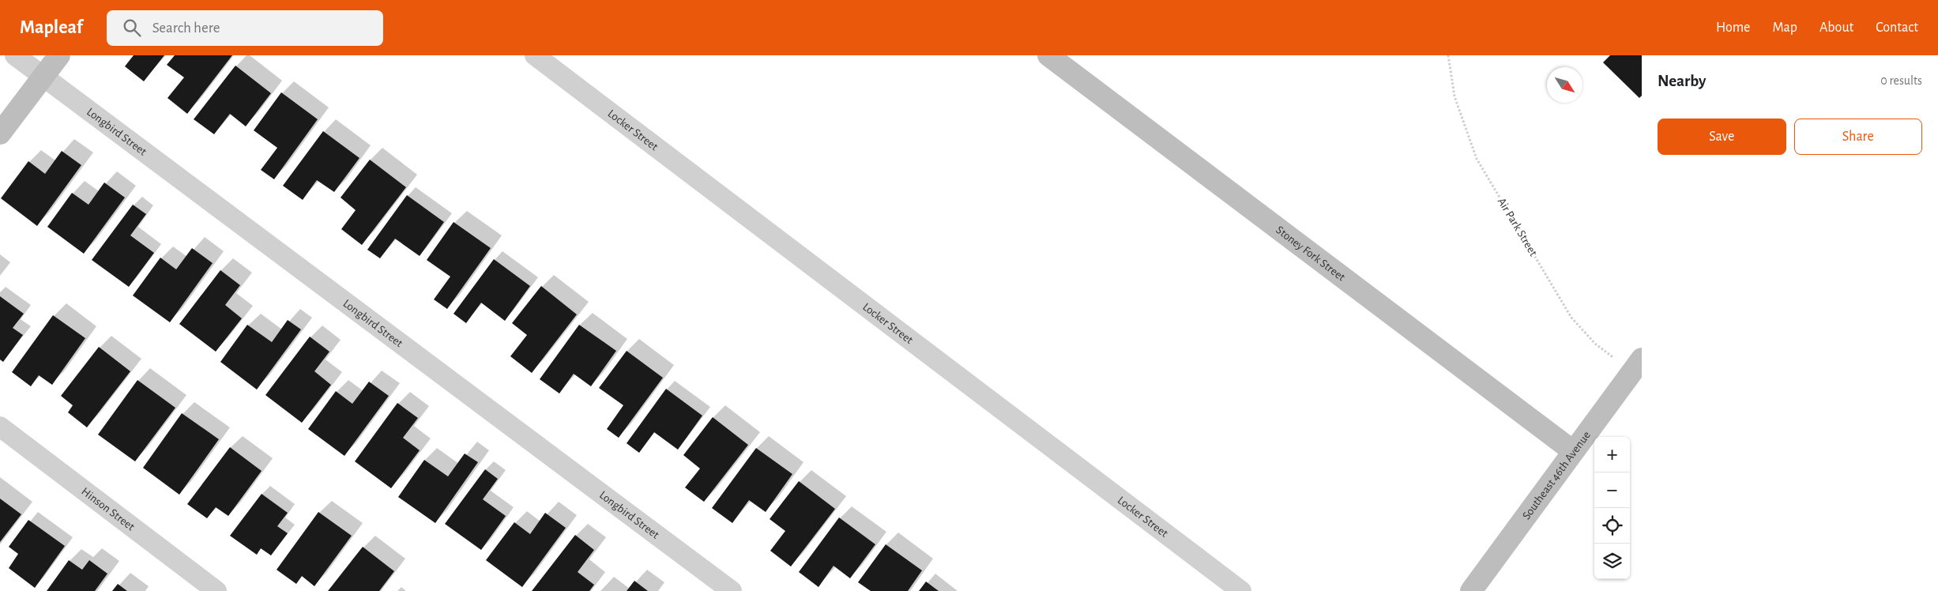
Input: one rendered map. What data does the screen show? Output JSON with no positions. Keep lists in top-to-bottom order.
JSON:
{
  "streets": {
    "street": [
      "Locker Street",
      "Longbird Street",
      "Stoney Fork Street",
      "Southeast 46th Avenue",
      "Hinson Street"
    ],
    "path": ["Air Park Street"]
  },
  "crossings": [
    ["Air Park Street", "Southeast 46th Avenue"],
    ["Stoney Fork Street", "Southeast 46th Avenue"]
  ],
  "north": "bottom right",
  "page": {
    "header": "Mapleaf",
    "search": "Search here",
    "nav": [
      "Home",
      "Map",
      "About",
      "Contact"
    ],
    "heading": ["Nearby", "0 results"],
    "buttons": ["Save", "Share"],
    "map_buttons": ["+", "−"]
  }
}
